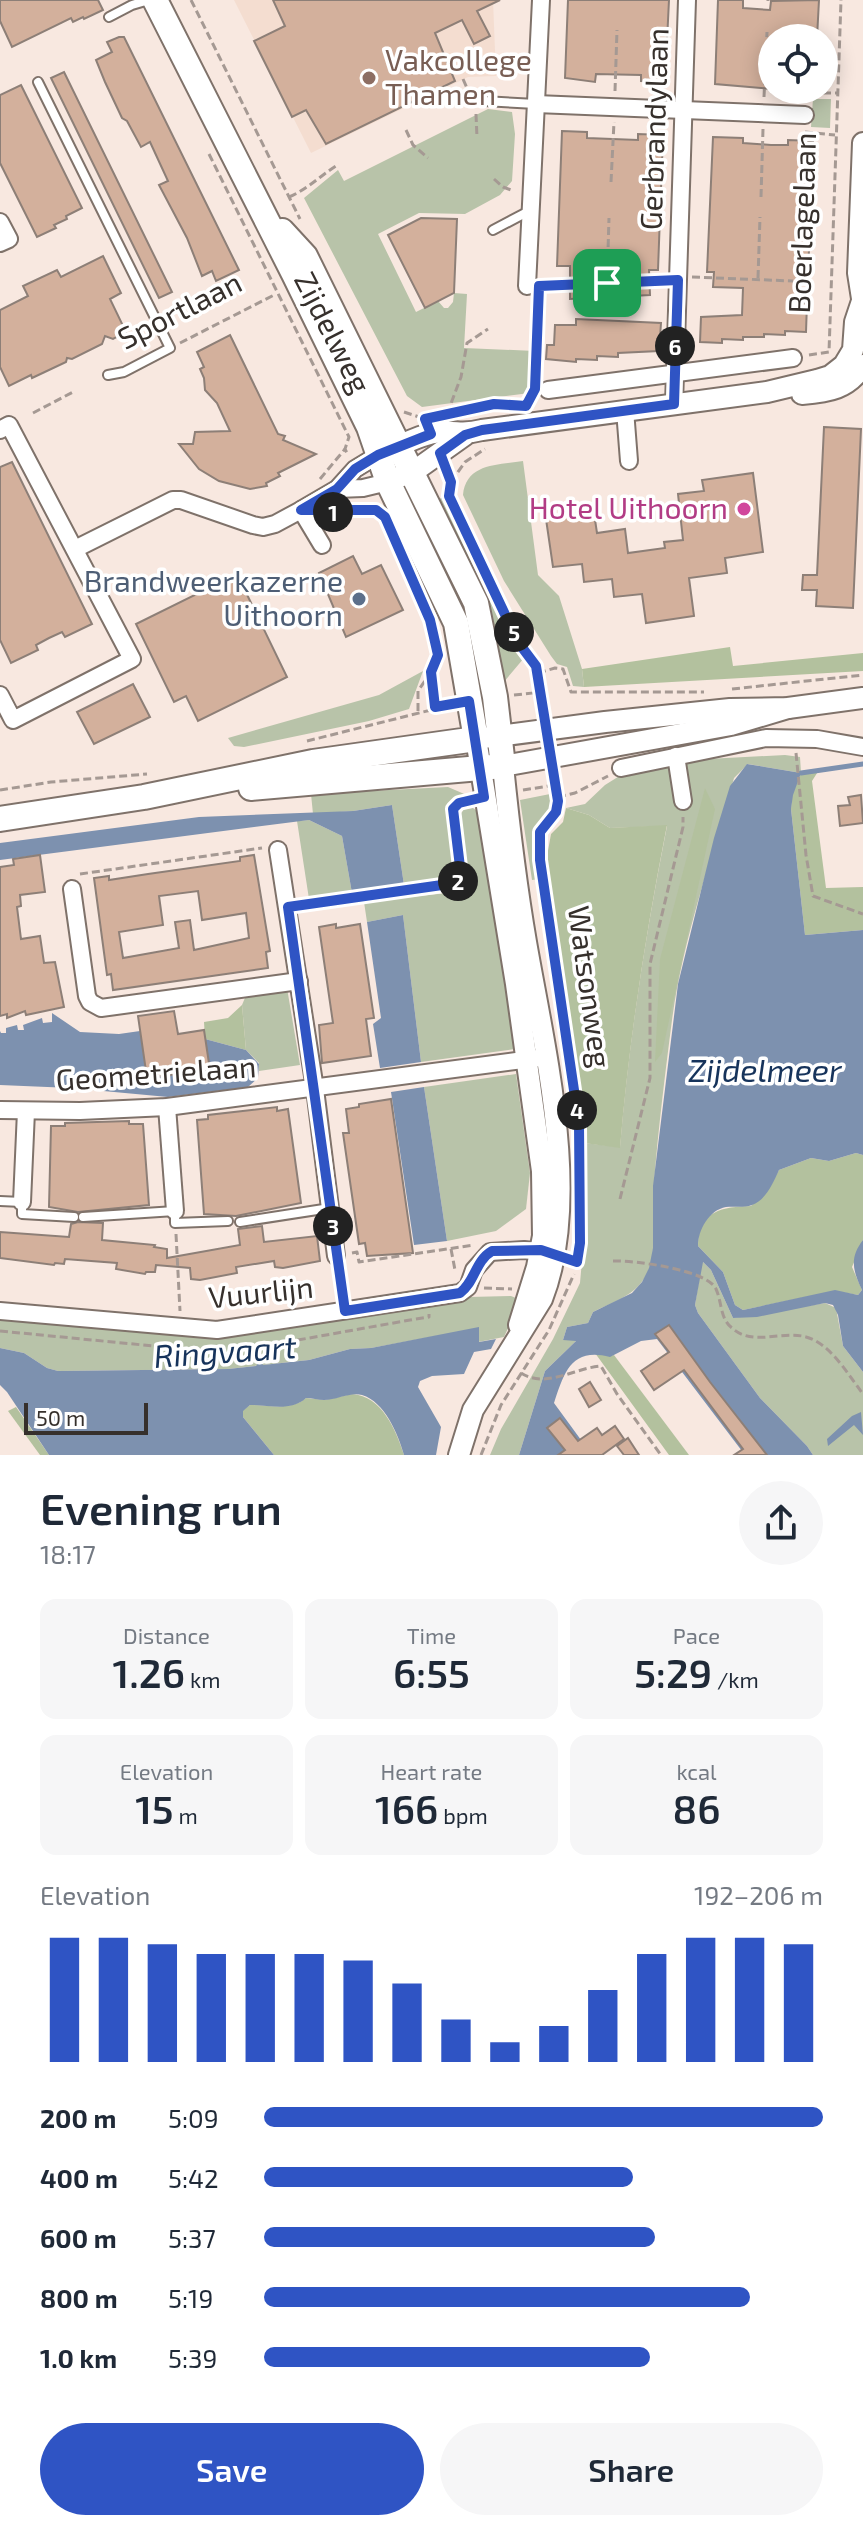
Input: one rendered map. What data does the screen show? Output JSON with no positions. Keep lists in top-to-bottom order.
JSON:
{
  "streets": {
    "main road": ["Zijdelweg"],
    "street": [
      "Gerbrandylaan",
      "Boerlagelaan",
      "Watsonweg",
      "Geometrielaan",
      "Vuurlijn"
    ],
    "lane": ["Sportlaan"]
  },
  "crossings": [
    ["Sportlaan", "Zijdelweg"],
    ["Watsonweg", "Geometrielaan"],
    ["Watsonweg", "Vuurlijn"]
  ],
  "water": ["Zijdelmeer", "Ringvaart"],
  "places": ["Vakcollege Thamen", "Hotel Uithoorn", "Brandweerkazerne Uithoorn"],
  "scale_bar": "50 m",
  "page": {
    "pins": [
      "6",
      "1",
      "5",
      "2",
      "4",
      "3"
    ],
    "scale": "50 m",
    "heading": ["Evening run", "18:17"],
    "stats": [
      ["Distance", "1.26 km"],
      ["Time", "6:55"],
      ["Pace", "5:29 /km"],
      ["Elevation", "15 m"],
      ["Heart rate", "166 bpm"],
      ["kcal", "86"]
    ],
    "chart": ["Elevation", "192–206 m"],
    "list": [
      {
        "name": "200 m",
        "note": "5:09"
      },
      {
        "name": "400 m",
        "note": "5:42"
      },
      {
        "name": "600 m",
        "note": "5:37"
      },
      {
        "name": "800 m",
        "note": "5:19"
      },
      {
        "name": "1.0 km",
        "note": "5:39"
      }
    ],
    "buttons": ["Save", "Share"]
  }
}
